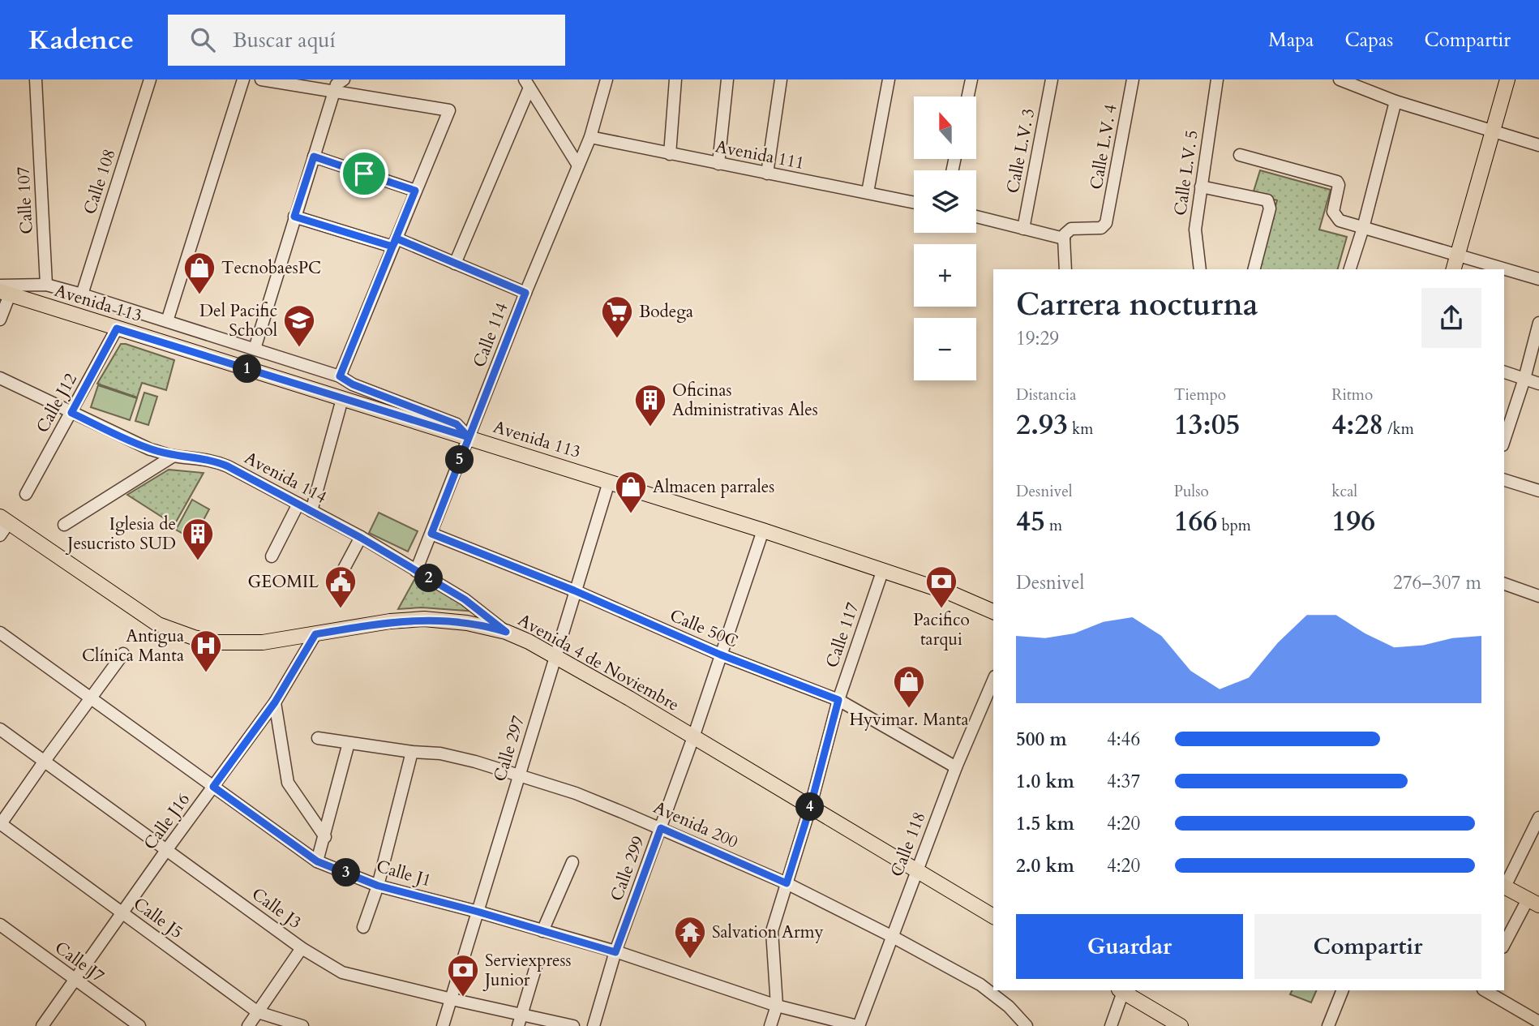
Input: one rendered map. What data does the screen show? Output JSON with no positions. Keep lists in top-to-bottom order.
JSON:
{
  "streets": {
    "main road": ["Avenida 113", "Avenida 4 de Noviembre"],
    "street": [
      "Calle L.V. 4",
      "Calle L.V. 3",
      "Avenida 111",
      "Calle L.V. 5",
      "Calle 108",
      "Calle 107",
      "Calle 114",
      "Calle J12",
      "Avenida 114",
      "Calle 50C",
      "Calle 117",
      "Calle 297",
      "Calle J16",
      "Avenida 200",
      "Calle 118",
      "Calle 299",
      "Calle J1",
      "Calle J3",
      "Calle J5",
      "Calle J7"
    ]
  },
  "crossings": [
    ["Avenida 111", "Calle 114"],
    ["Avenida 113", "Calle 114"],
    ["Avenida 113", "Calle J12"],
    ["Avenida 113", "Calle 117"],
    ["Avenida 113", "Calle 297"],
    ["Avenida 113", "Calle 299"],
    ["Calle 114", "Avenida 114"],
    ["Calle 114", "Calle 50C"],
    ["Calle J12", "Avenida 114"],
    ["Avenida 114", "Avenida 4 de Noviembre"],
    ["Calle 50C", "Calle 117"],
    ["Calle 50C", "Calle 297"],
    ["Calle 50C", "Calle 118"],
    ["Calle 50C", "Calle 299"],
    ["Calle 117", "Avenida 4 de Noviembre"],
    ["Calle 117", "Avenida 200"],
    ["Calle 117", "Calle J1"],
    ["Avenida 4 de Noviembre", "Calle 297"],
    ["Avenida 4 de Noviembre", "Calle J16"],
    ["Avenida 4 de Noviembre", "Calle 118"],
    ["Avenida 4 de Noviembre", "Calle 299"],
    ["Calle 297", "Avenida 200"],
    ["Calle 297", "Calle J1"],
    ["Calle 297", "Calle J3"],
    ["Calle J16", "Calle J1"],
    ["Calle J16", "Calle J3"],
    ["Calle J16", "Calle J5"],
    ["Calle J16", "Calle J7"],
    ["Avenida 200", "Calle 118"],
    ["Avenida 200", "Calle 299"],
    ["Calle 118", "Calle J1"],
    ["Calle 299", "Calle J1"]
  ],
  "places": {
    "shop": ["TecnobaesPC", "Almacen parrales", "Hyvimar. Manta"],
    "supermarket": ["Bodega"],
    "school or university": ["Del Pacific School"],
    "building": ["Oficinas Administrativas Ales", "Iglesia de Jesucristo SUD"],
    "public building": ["GEOMIL"],
    "bank": ["Pacifico tarqui", "Serviexpress Junior"],
    "hospital": ["Antigua Clínica Manta"],
    "temple": ["Salvation Army"]
  },
  "north": "top",
  "page": {
    "header": "Kadence",
    "search": "Buscar aquí",
    "nav": ["Mapa", "Capas", "Compartir"],
    "map_buttons": ["+", "−"],
    "heading": ["Carrera nocturna", "19:29"],
    "pins": [
      "1",
      "5",
      "2",
      "4",
      "3"
    ],
    "stats": [
      ["Distancia", "2.93 km"],
      ["Tiempo", "13:05"],
      ["Ritmo", "4:28 /km"],
      ["Desnivel", "45 m"],
      ["Pulso", "166 bpm"],
      ["kcal", "196"]
    ],
    "chart": ["Desnivel", "276–307 m"],
    "list": [
      {
        "name": "500 m",
        "note": "4:46"
      },
      {
        "name": "1.0 km",
        "note": "4:37"
      },
      {
        "name": "1.5 km",
        "note": "4:20"
      },
      {
        "name": "2.0 km",
        "note": "4:20"
      }
    ],
    "buttons": ["Guardar", "Compartir"]
  }
}
